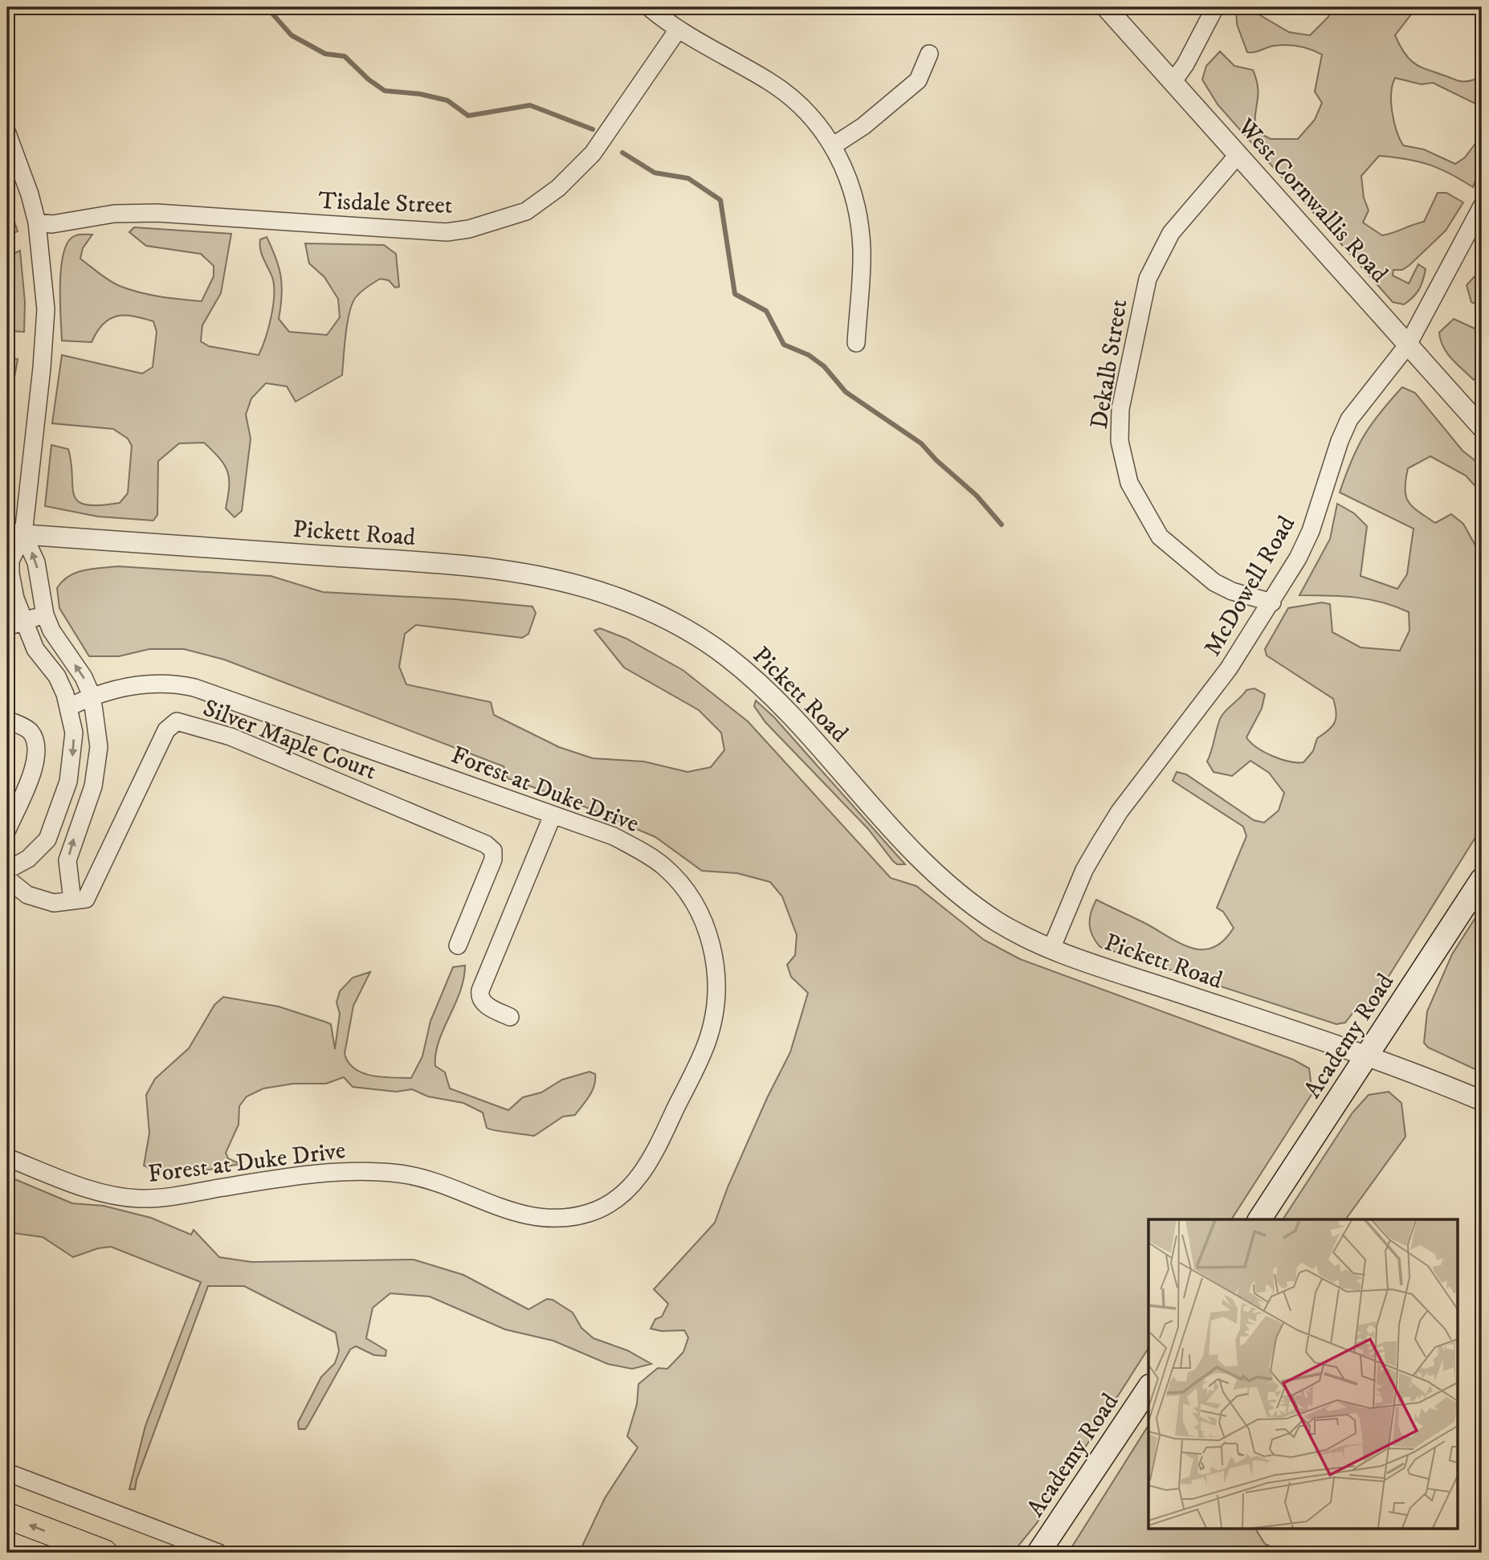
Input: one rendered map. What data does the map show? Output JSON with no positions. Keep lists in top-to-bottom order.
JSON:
{
  "streets": {
    "main road": ["Academy Road"],
    "street": [
      "West Cornwallis Road",
      "Tisdale Street",
      "Dekalb Street",
      "Pickett Road",
      "McDowell Road",
      "Silver Maple Court",
      "Forest at Duke Drive"
    ]
  },
  "crossings": [
    ["West Cornwallis Road", "Dekalb Street"],
    ["West Cornwallis Road", "McDowell Road"],
    ["Dekalb Street", "McDowell Road"],
    ["Pickett Road", "McDowell Road"],
    ["Pickett Road", "Academy Road"]
  ]
}
